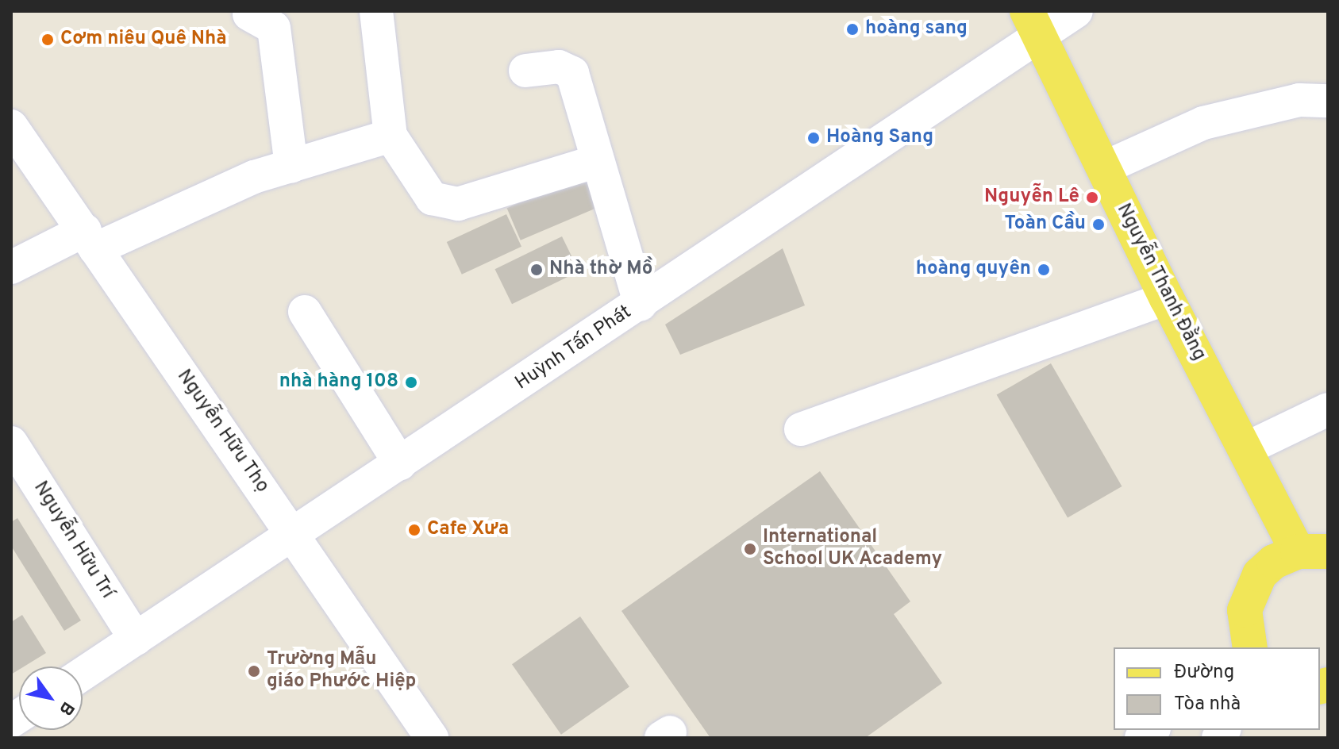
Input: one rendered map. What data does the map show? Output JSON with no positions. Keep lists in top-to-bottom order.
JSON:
{
  "streets": {
    "main road": ["Nguyễn Thanh Đằng"],
    "street": ["Huỳnh Tấn Phát", "Nguyễn Hữu Thọ", "Nguyễn Hữu Trí"]
  },
  "crossings": [
    ["Nguyễn Thanh Đằng", "Huỳnh Tấn Phát"],
    ["Huỳnh Tấn Phát", "Nguyễn Hữu Thọ"],
    ["Huỳnh Tấn Phát", "Nguyễn Hữu Trí"]
  ],
  "places": [
    "hoàng sang",
    "Cơm niêu Quê Nhà",
    "Hoàng Sang",
    "Nguyễn Lê",
    "Toàn Cầu",
    "Nhà thờ Mồ",
    "hoàng quyên",
    "nhà hàng 108",
    "Cafe Xưa",
    "International School UK Academy",
    "Trường Mẫu giáo Phước Hiệp"
  ],
  "legend": ["Đường", "Tòa nhà"],
  "north": "bottom right"
}
